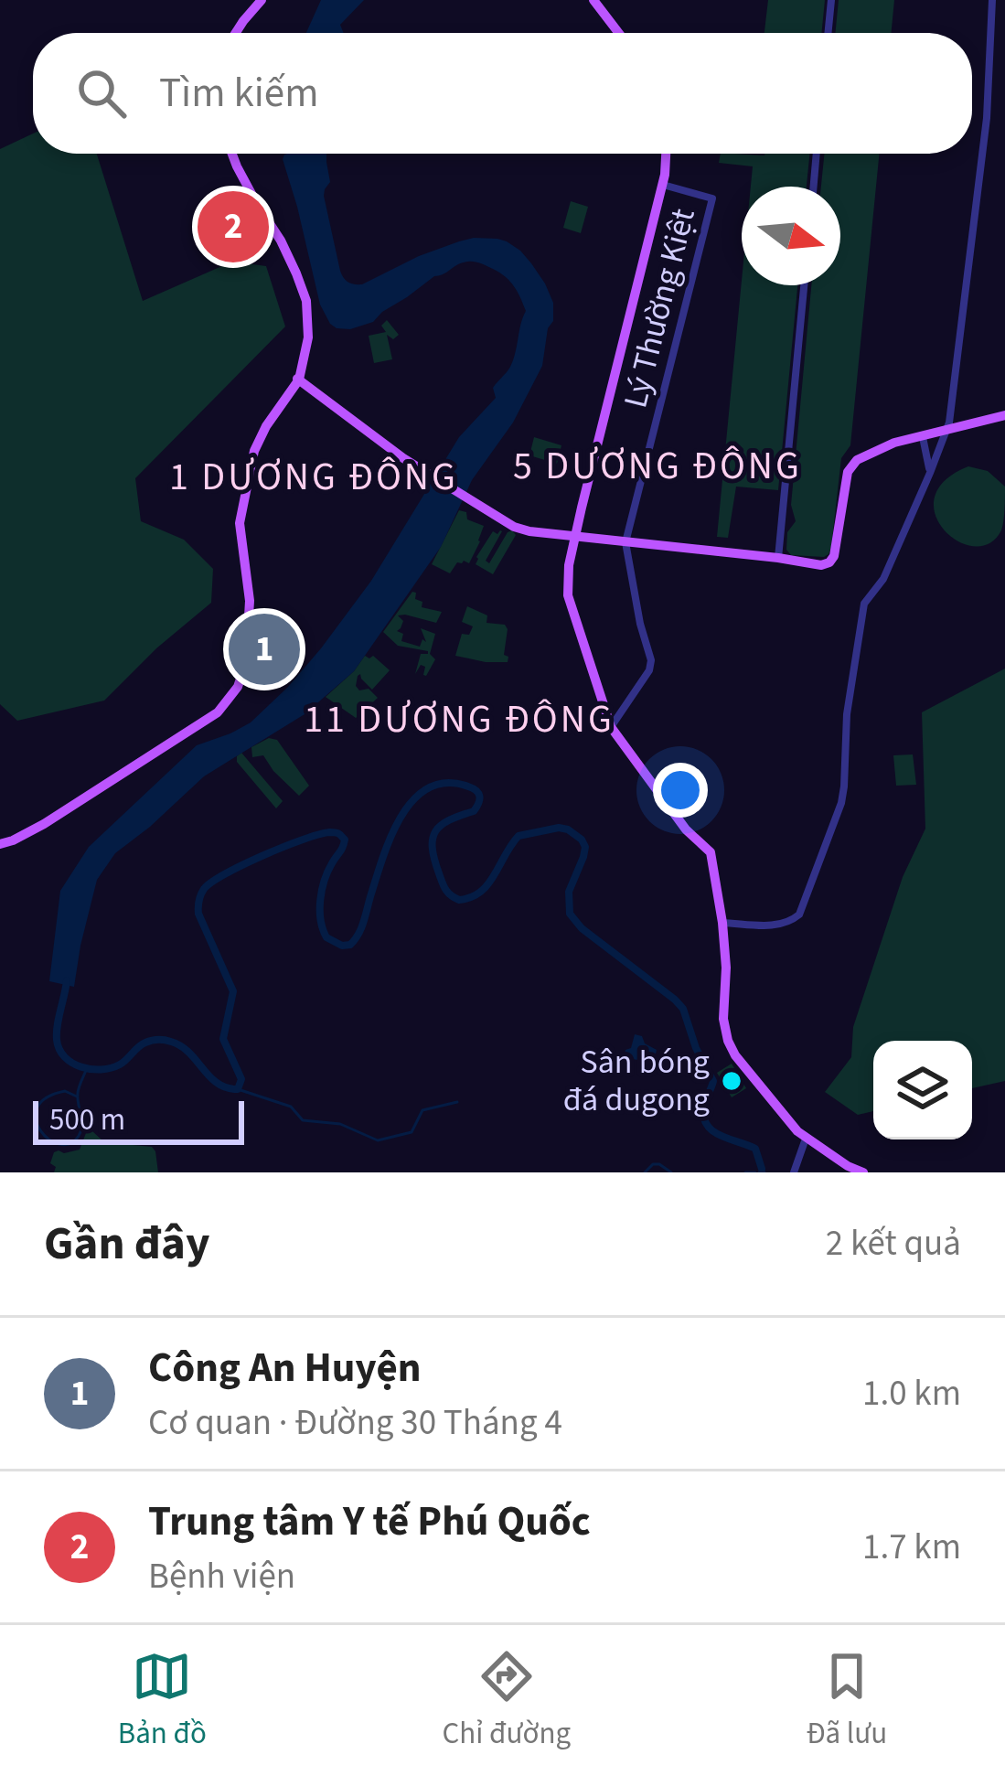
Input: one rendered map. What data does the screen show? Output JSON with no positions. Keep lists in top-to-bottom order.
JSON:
{
  "streets": {
    "street": ["Lý Thường Kiệt"]
  },
  "districts": ["5 DƯƠNG ĐÔNG", "1 DƯƠNG ĐÔNG", "11 DƯƠNG ĐÔNG"],
  "places": ["Sân bóng đá dugong"],
  "scale_bar": "500 m",
  "north": "right",
  "page": {
    "search": "Tìm kiếm",
    "pins": ["2", "1"],
    "scale": "500 m",
    "heading": ["Gần đây", "2 kết quả"],
    "list": [
      {
        "mark": "1",
        "name": "Công An Huyện",
        "note": "Cơ quan · Đường 30 Tháng 4",
        "value": "1.0 km"
      },
      {
        "mark": "2",
        "name": "Trung tâm Y tế Phú Quốc",
        "note": "Bệnh viện",
        "value": "1.7 km"
      }
    ],
    "nav": ["Bản đồ", "Chỉ đường", "Đã lưu"]
  }
}
